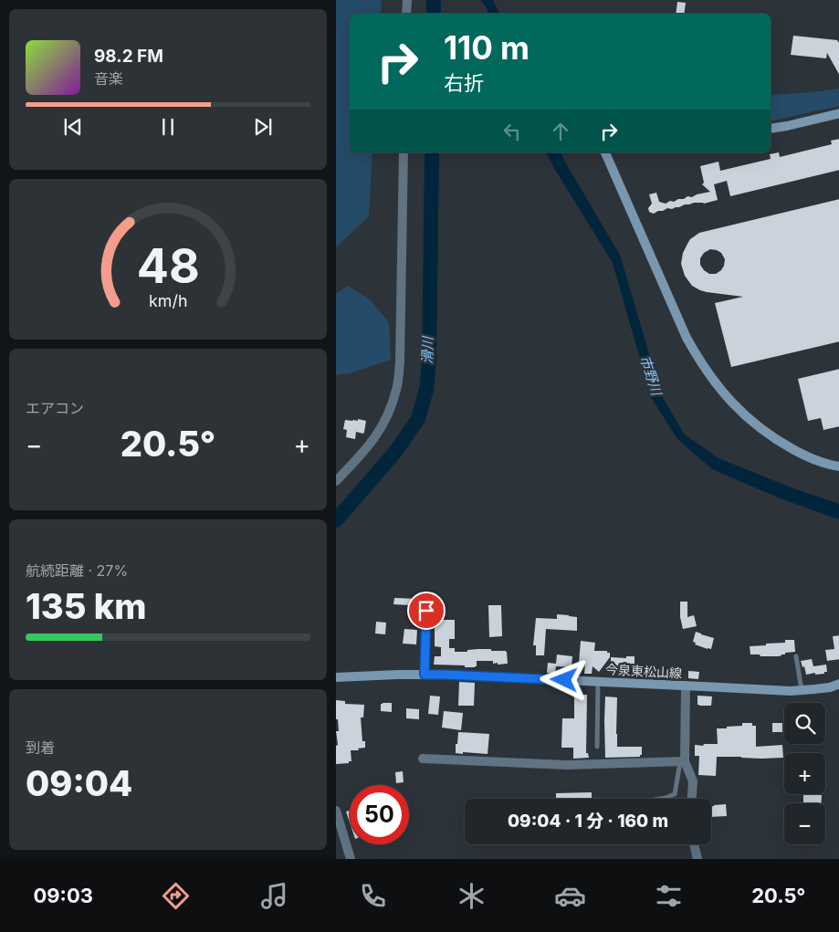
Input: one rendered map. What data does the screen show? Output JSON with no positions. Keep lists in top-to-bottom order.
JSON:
{
  "streets": {
    "main road": ["今泉東松山線"]
  },
  "water": ["滑川", "市野川"],
  "page": {
    "turn": ["110 m", "右折"],
    "song": ["98.2 FM", "音楽"],
    "tile": [
      "エアコン",
      ["航続距離 · 27%", "135 km"],
      ["到着", "09:04"]
    ],
    "heat": ["−", "20.5°", "+"],
    "map_buttons": ["+", "−"],
    "limit": "50",
    "trip": "09:04 · 1 分 · 160 m",
    "tabs": ["09:03", "20.5°"],
    "gauge": ["48", "km/h"]
  }
}
